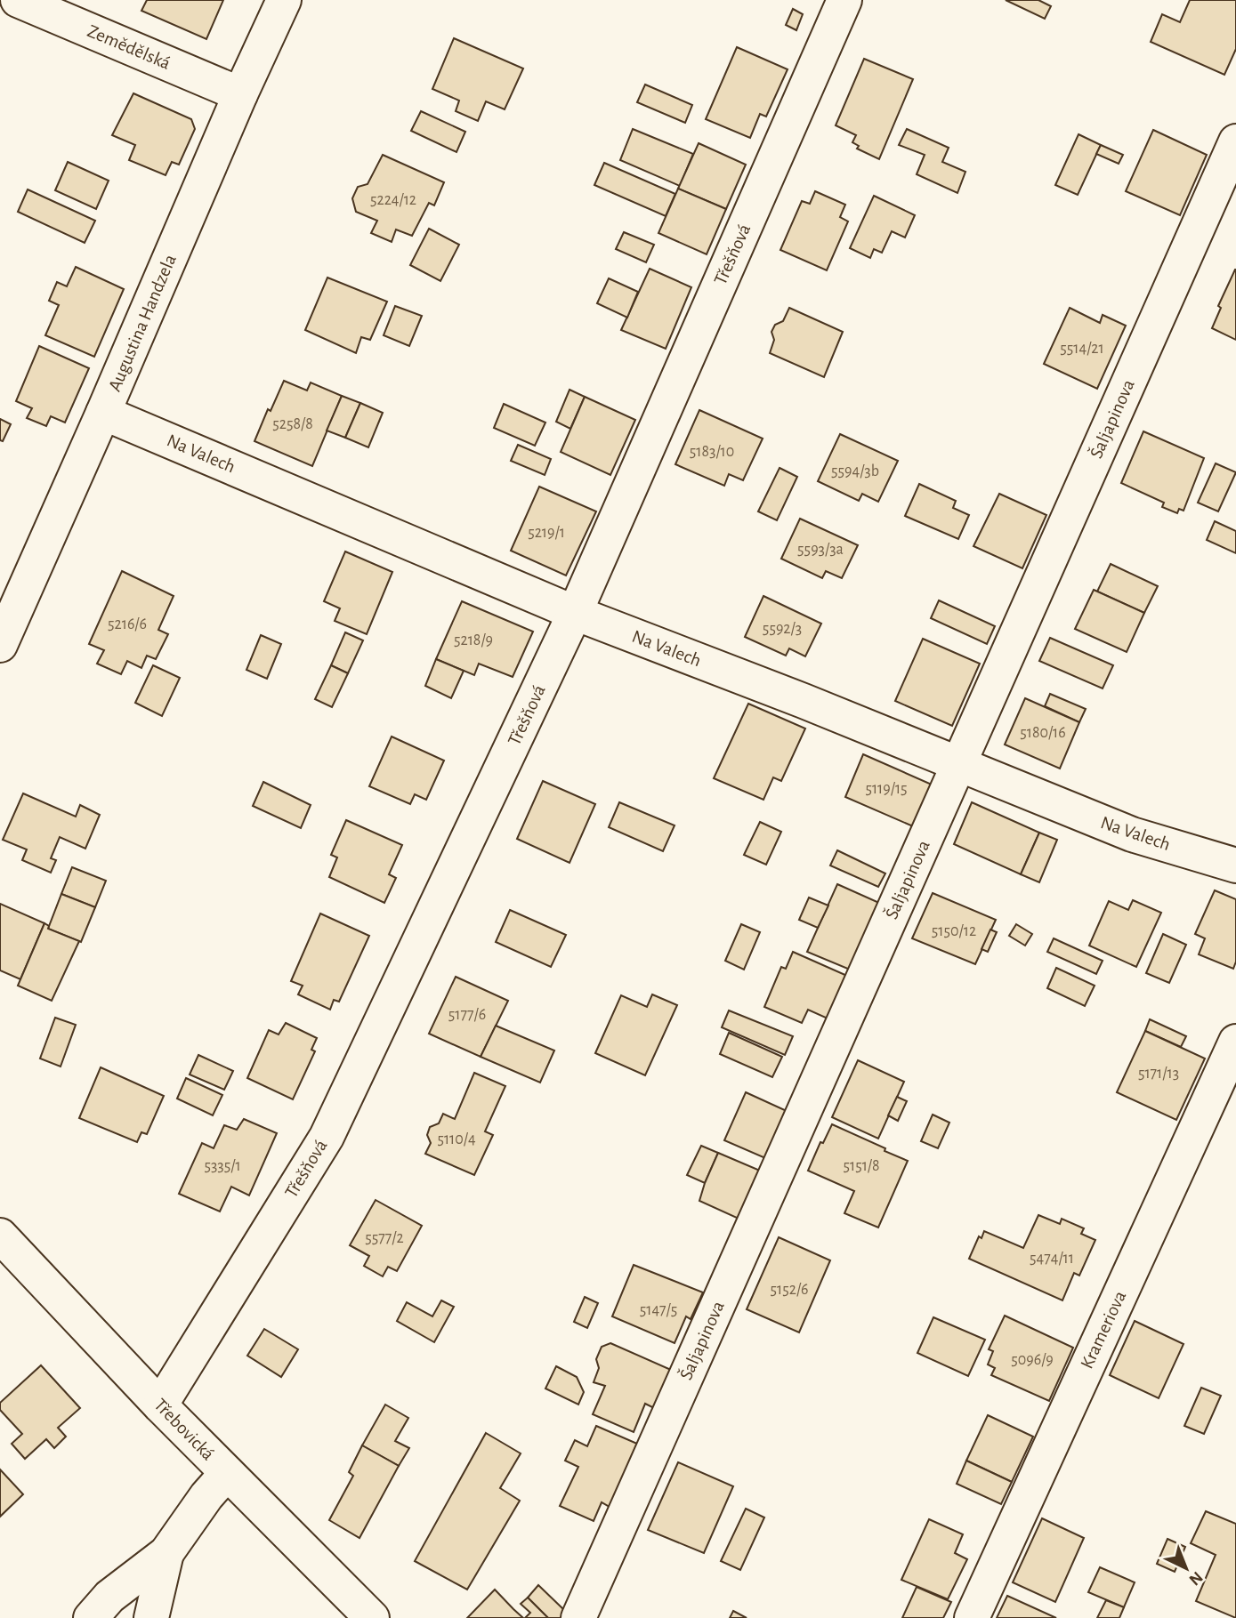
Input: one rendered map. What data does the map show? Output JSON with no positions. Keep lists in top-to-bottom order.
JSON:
{
  "streets": {
    "street": [
      "Zemědělská",
      "Třešňová",
      "Augustina Handzela",
      "Šaljapinova",
      "Na Valech",
      "Krameriova",
      "Třebovická"
    ]
  },
  "crossings": [
    ["Zemědělská", "Augustina Handzela"],
    ["Třešňová", "Na Valech"],
    ["Třešňová", "Třebovická"],
    ["Augustina Handzela", "Na Valech"],
    ["Šaljapinova", "Na Valech"]
  ],
  "house_numbers": [
    "5224/12",
    "5514/21",
    "5258/8",
    "5183/10",
    "5594/3b",
    "5219/1",
    "5593/3a",
    "5216/6",
    "5592/3",
    "5218/9",
    "5180/16",
    "5119/15",
    "5150/12",
    "5177/6",
    "5171/13",
    "5110/4",
    "5335/1",
    "5151/8",
    "5577/2",
    "5474/11",
    "5152/6",
    "5147/5",
    "5096/9"
  ],
  "north": "bottom right"
}
